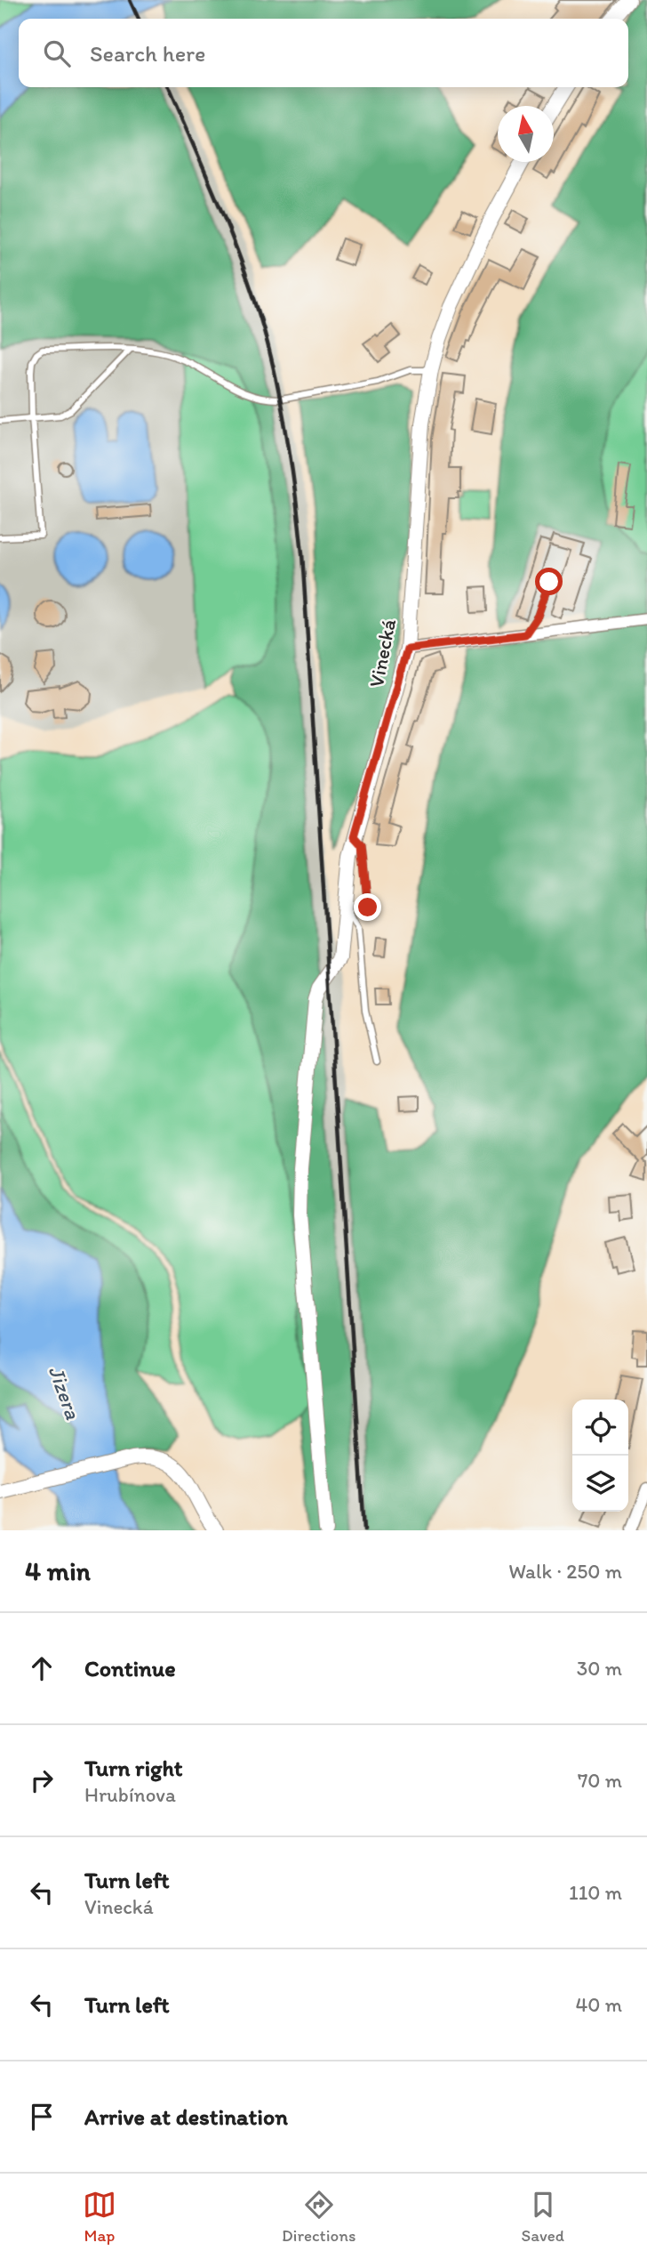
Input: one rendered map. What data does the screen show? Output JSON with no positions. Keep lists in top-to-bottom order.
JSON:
{
  "streets": {
    "street": ["Vinecká"]
  },
  "water": ["Jizera"],
  "north": "top",
  "page": {
    "search": "Search here",
    "heading": ["4 min", "Walk · 250 m"],
    "list": [
      ["Continue", "30 m"],
      ["Turn right", "Hrubínova", "70 m"],
      ["Turn left", "Vinecká", "110 m"],
      ["Turn left", "40 m"],
      "Arrive at destination"
    ],
    "nav": ["Map", "Directions", "Saved"]
  }
}
